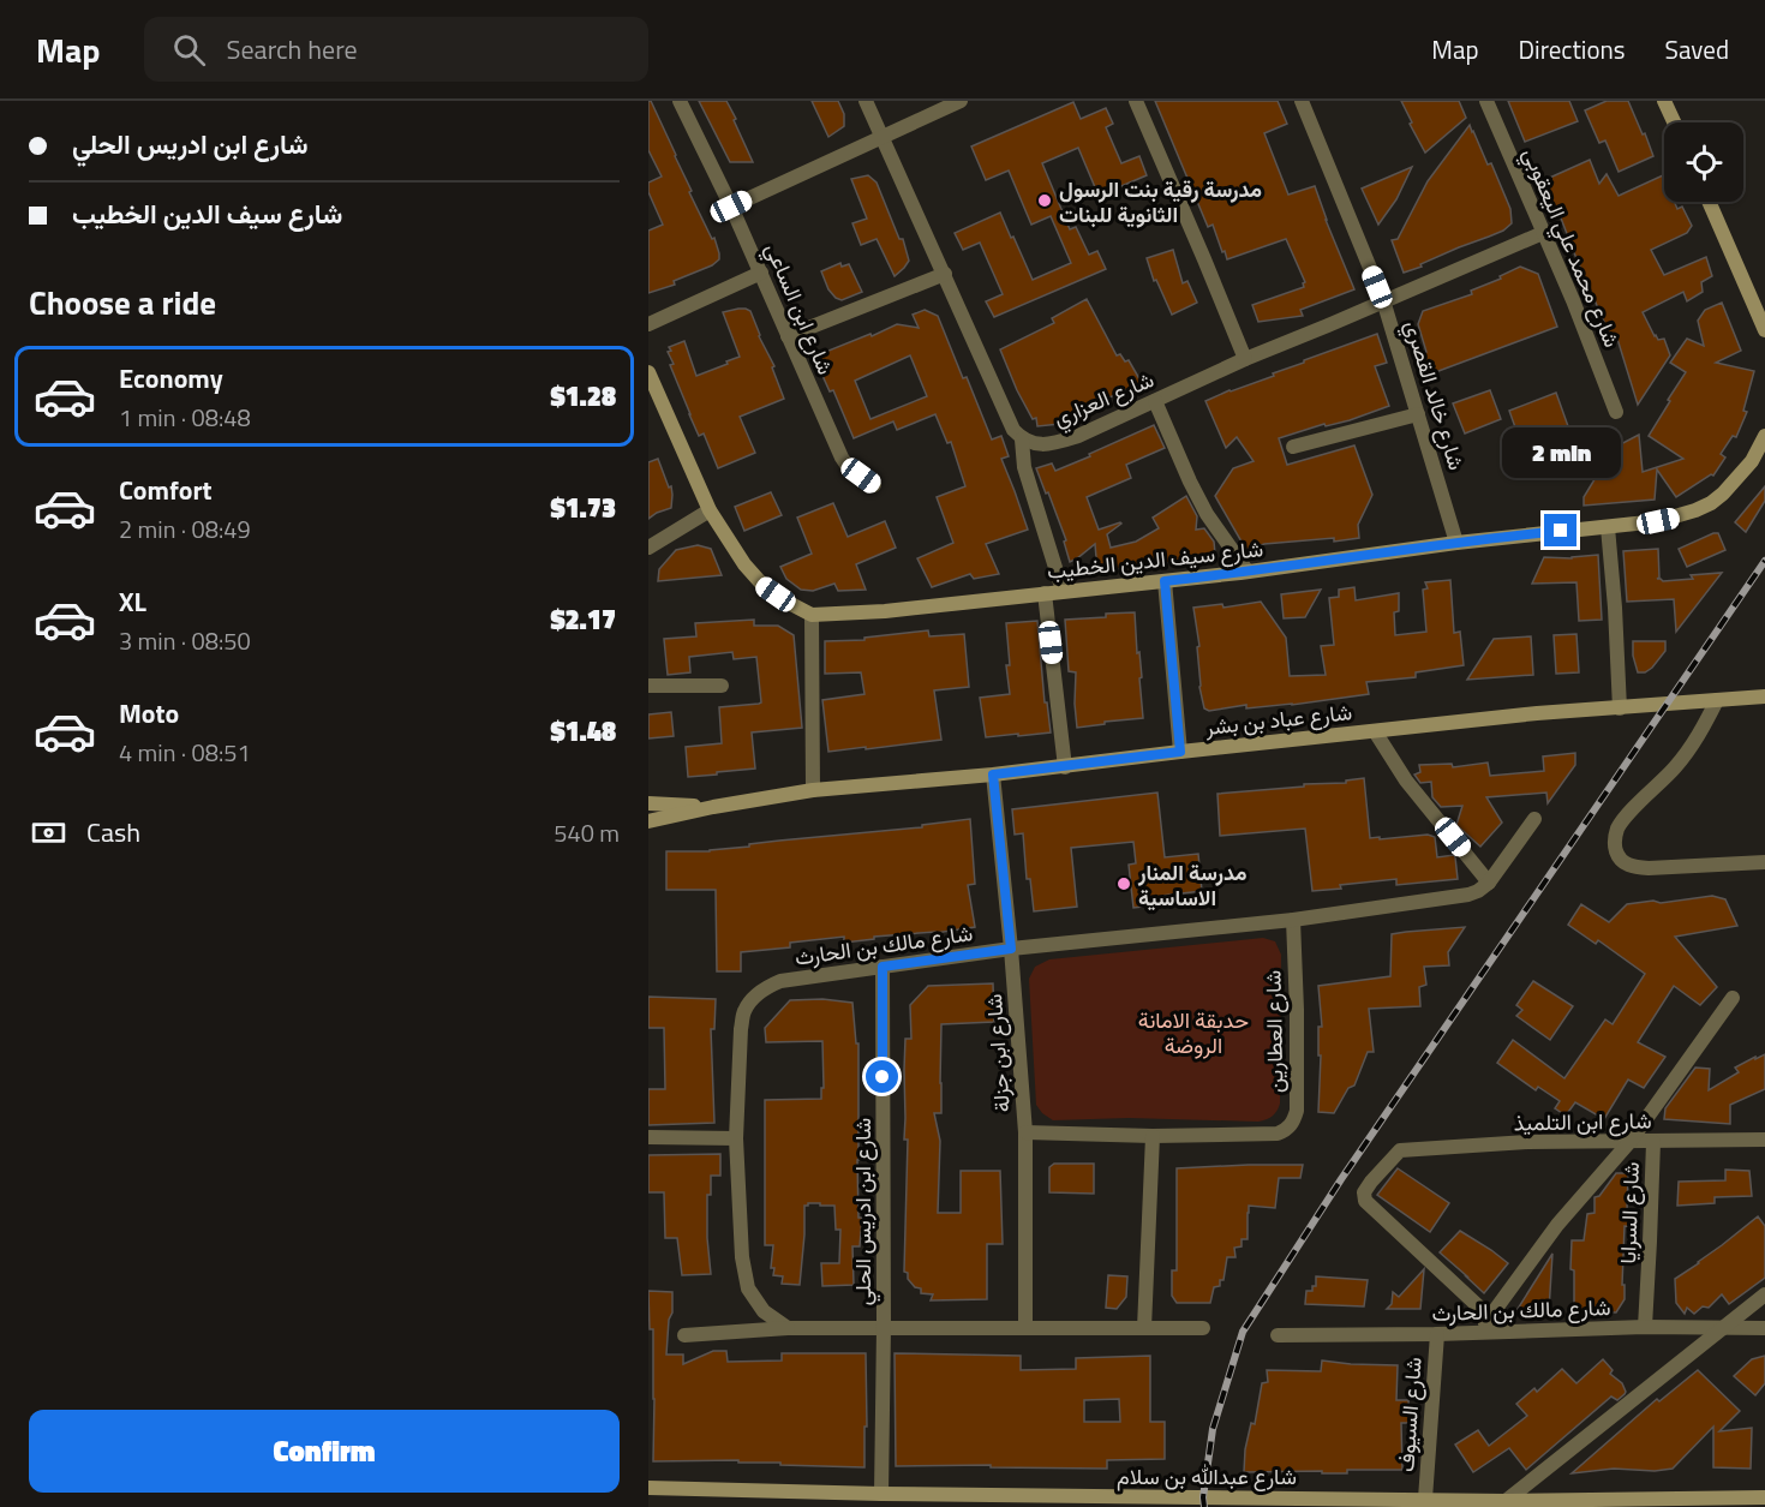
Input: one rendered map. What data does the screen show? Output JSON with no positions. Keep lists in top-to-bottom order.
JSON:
{
  "streets": {
    "street": [
      "شارع محمد علي اليعقوبي",
      "شارع ابن الساعي",
      "شارع خالد القصري",
      "شارع العزاري",
      "شارع سيف الدين الخطيب",
      "شارع عباد بن بشر",
      "شارع مالك بن الحارث",
      "شارع العطارين",
      "شارع ابن جزلة",
      "شارع ابن التلميذ",
      "شارع ابن ادريس الحلي",
      "شارع السرايا",
      "شارع السيوف",
      "شارع عبدالله بن سلام"
    ]
  },
  "crossings": [
    ["شارع محمد علي اليعقوبي", "شارع العزاري"],
    ["شارع خالد القصري", "شارع العزاري"],
    ["شارع خالد القصري", "شارع سيف الدين الخطيب"],
    ["شارع عباد بن بشر", "شارع ابن جزلة"],
    ["شارع مالك بن الحارث", "شارع العطارين"],
    ["شارع مالك بن الحارث", "شارع ابن جزلة"],
    ["شارع مالك بن الحارث", "شارع ابن ادريس الحلي"],
    ["شارع مالك بن الحارث", "شارع السرايا"],
    ["شارع مالك بن الحارث", "شارع السيوف"],
    ["شارع ابن التلميذ", "شارع السرايا"],
    ["شارع ابن ادريس الحلي", "شارع عبدالله بن سلام"],
    ["شارع السيوف", "شارع عبدالله بن سلام"]
  ],
  "parks": ["حدبقة الامانة الروضة"],
  "places": ["مدرسة رقية بنت الرسول الثانوية للبنات", "مدرسة المنار الاساسية"],
  "page": {
    "header": "Map",
    "search": "Search here",
    "nav": ["Map", "Directions", "Saved"],
    "banner": ["شارع ابن ادريس الحلي", "شارع سيف الدين الخطيب"],
    "heading": "Choose a ride",
    "list": [
      {
        "name": "Economy",
        "note": "1 min · 08:48",
        "value": "$1.28"
      },
      {
        "name": "Comfort",
        "note": "2 min · 08:49",
        "value": "$1.73"
      },
      {
        "name": "XL",
        "note": "3 min · 08:50",
        "value": "$2.17"
      },
      {
        "name": "Moto",
        "note": "4 min · 08:51",
        "value": "$1.48"
      }
    ],
    "bubble": "2 min",
    "pay": ["Cash", "540 m"],
    "buttons": "Confirm"
  }
}
